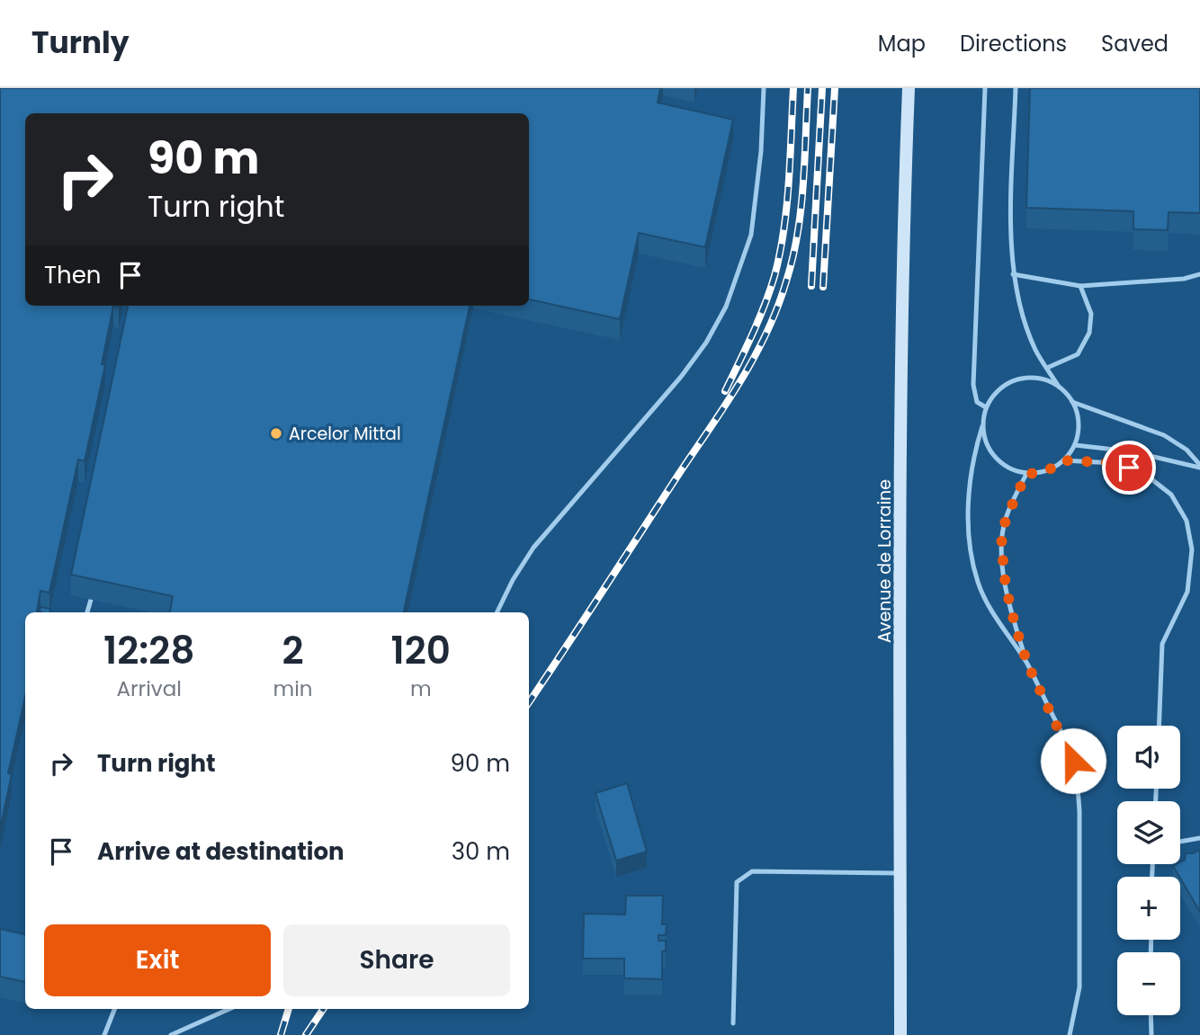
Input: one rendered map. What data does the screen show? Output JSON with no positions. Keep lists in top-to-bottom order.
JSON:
{
  "streets": {
    "main road": ["Avenue de Lorraine"]
  },
  "places": ["Arcelor Mittal"],
  "page": {
    "header": "Turnly",
    "nav": ["Map", "Directions", "Saved"],
    "turn": ["90 m", "Turn right"],
    "then": "Then",
    "eta": [
      "12:28",
      "Arrival",
      "2",
      "min",
      "120",
      "m"
    ],
    "list": [
      {
        "name": "Turn right",
        "value": "90 m"
      },
      {
        "name": "Arrive at destination",
        "value": "30 m"
      }
    ],
    "map_buttons": ["+", "−"],
    "buttons": ["Exit", "Share"]
  }
}
